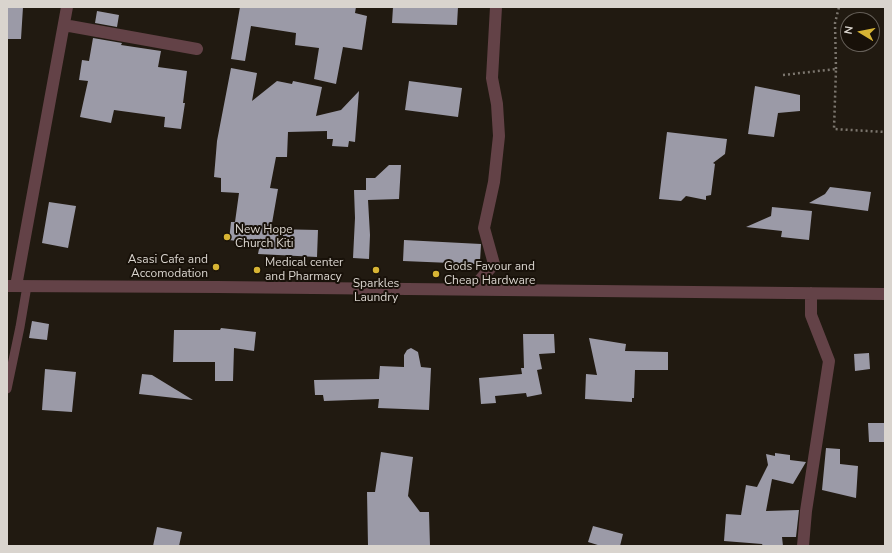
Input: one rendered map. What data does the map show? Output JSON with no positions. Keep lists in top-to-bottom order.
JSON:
{
  "places": [
    "New Hope Church Kiti",
    "Asasi Cafe and Accomodation",
    "Medical center and Pharmacy",
    "Sparkles Laundry",
    "Gods Favour and Cheap Hardware"
  ],
  "north": "left"
}
